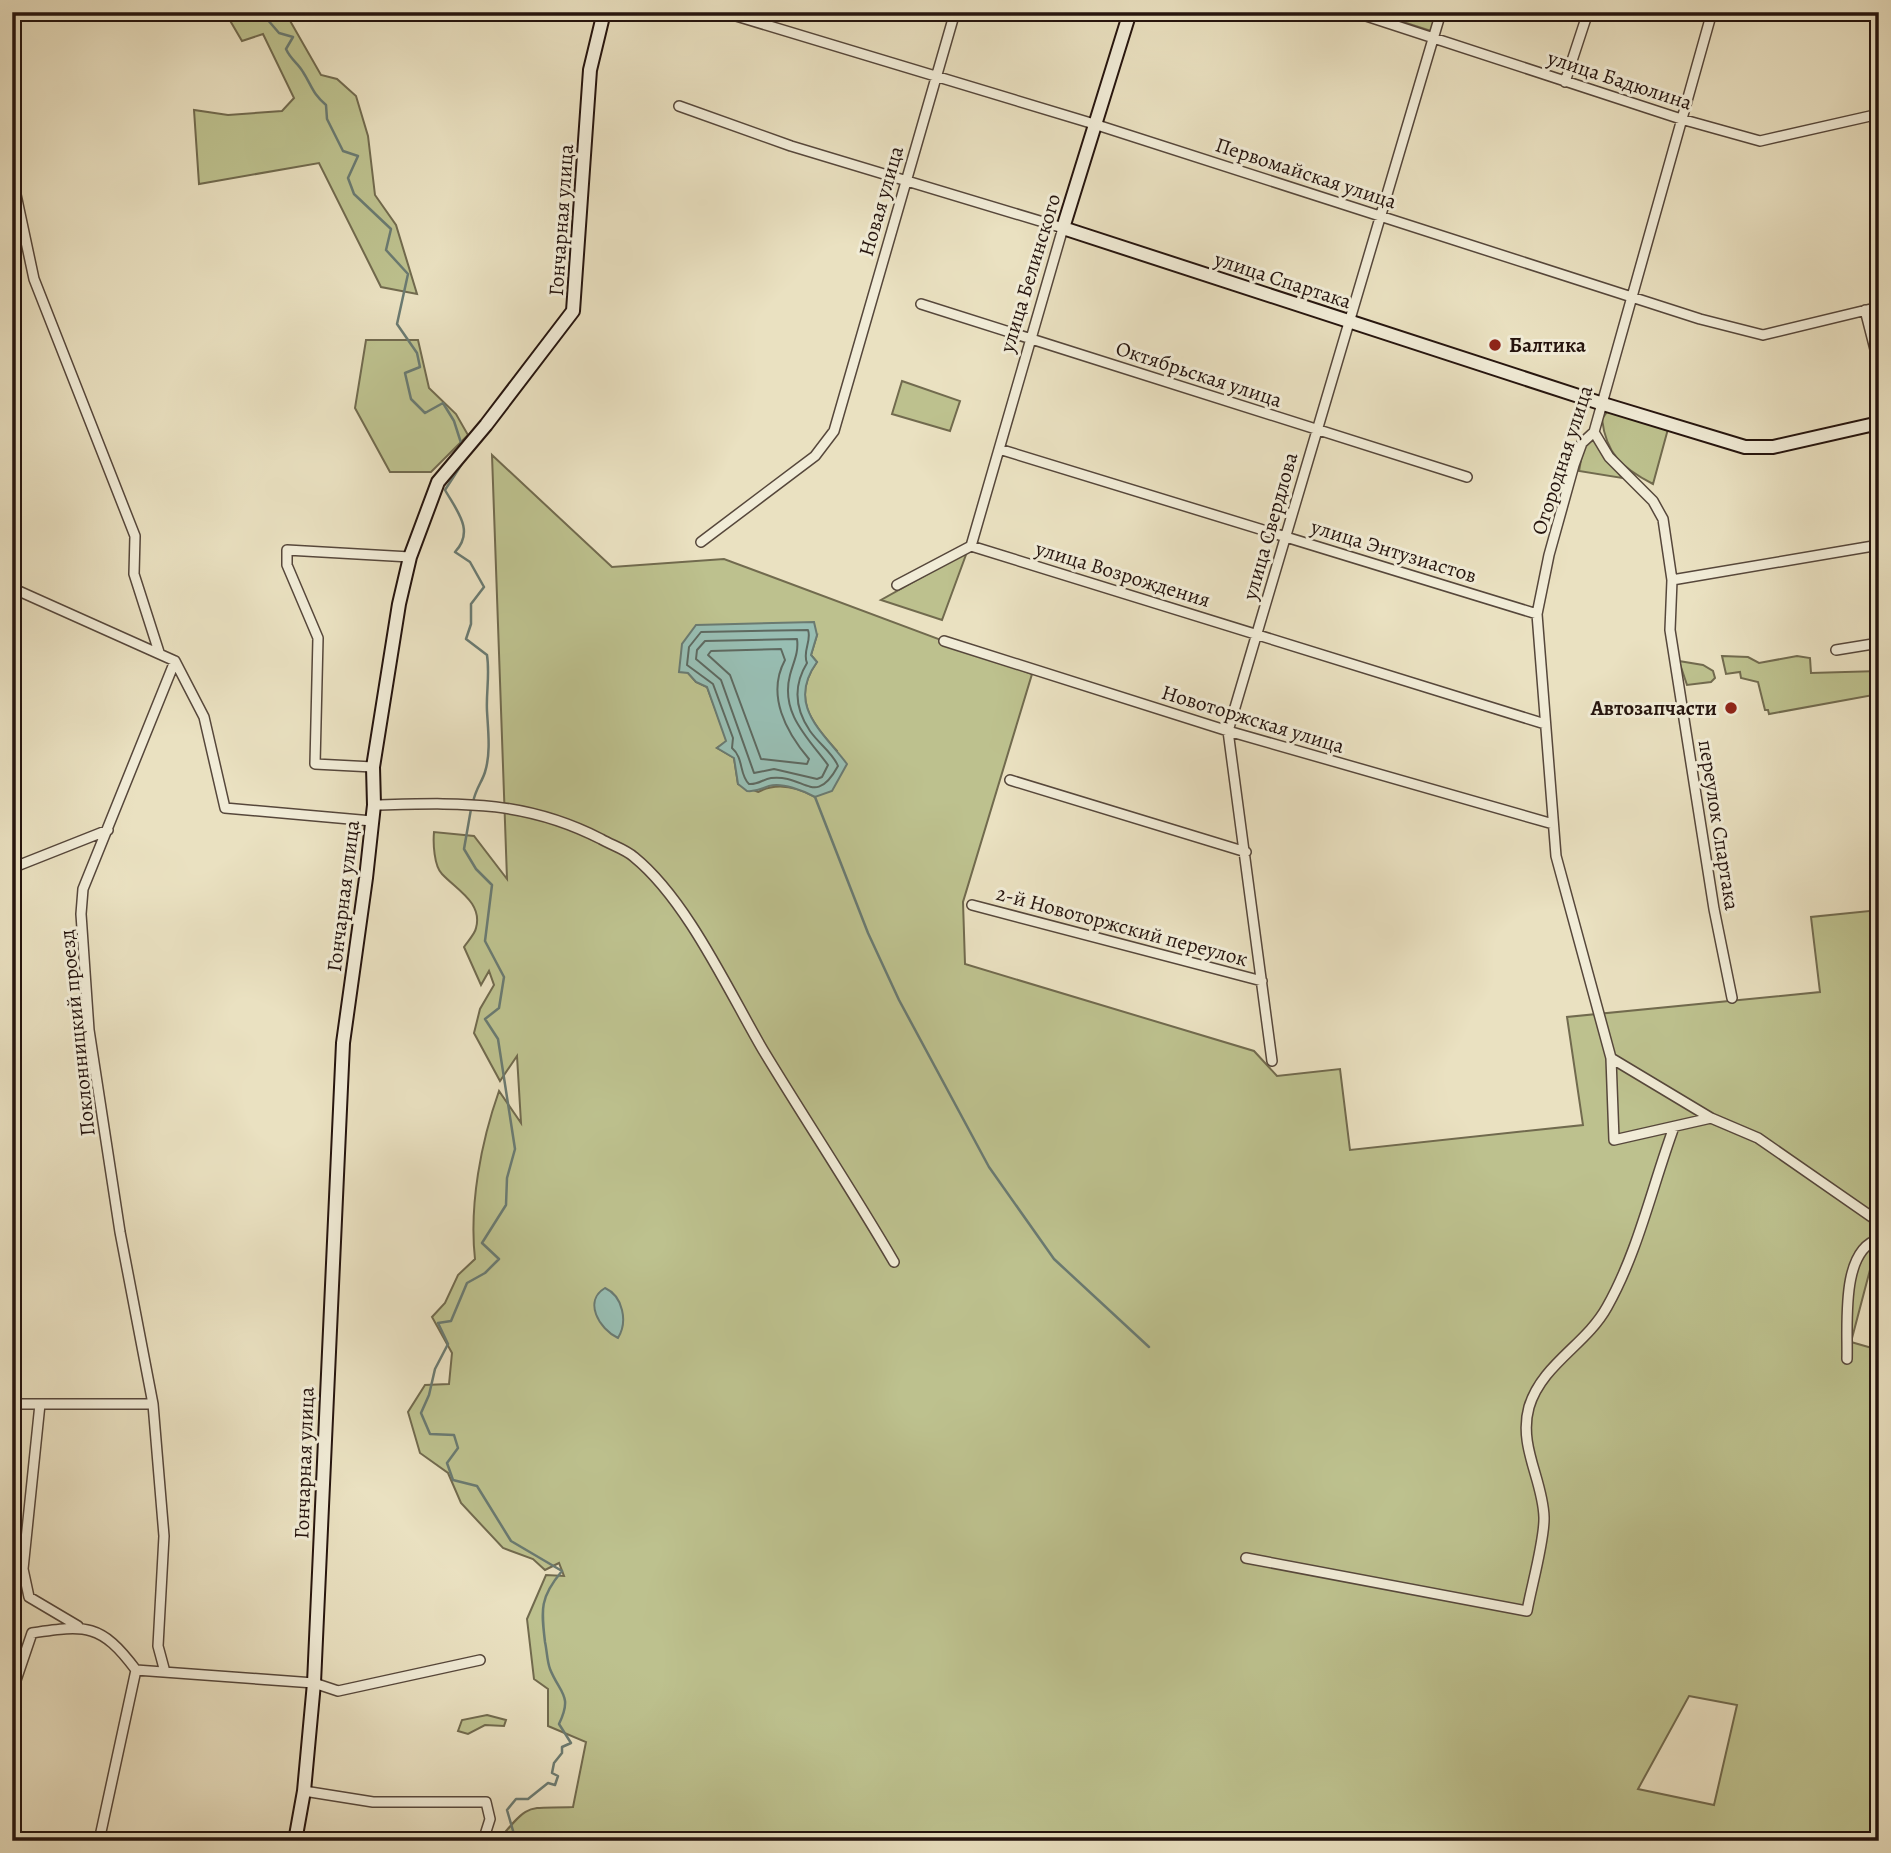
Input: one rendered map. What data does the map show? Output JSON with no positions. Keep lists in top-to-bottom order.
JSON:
{
  "streets": {
    "street": [
      "улица Бадюлина",
      "Первомайская улица",
      "Новая улица",
      "Гончарная улица",
      "улица Белинского",
      "улица Спартака",
      "Октябрьская улица",
      "Огородная улица",
      "улица Свердлова",
      "улица Энтузиастов",
      "улица Возрождения",
      "Новоторжская улица",
      "переулок Спартака",
      "2-й Новоторжский переулок",
      "Поклонницкий проезд"
    ]
  },
  "crossings": [
    ["улица Бадюлина", "Огородная улица"],
    ["улица Бадюлина", "улица Свердлова"],
    ["Первомайская улица", "Новая улица"],
    ["Первомайская улица", "улица Белинского"],
    ["Первомайская улица", "Огородная улица"],
    ["Первомайская улица", "улица Свердлова"],
    ["Новая улица", "улица Спартака"],
    ["улица Белинского", "улица Спартака"],
    ["улица Белинского", "Октябрьская улица"],
    ["улица Белинского", "улица Энтузиастов"],
    ["улица Белинского", "улица Возрождения"],
    ["улица Спартака", "Огородная улица"],
    ["улица Спартака", "улица Свердлова"],
    ["Октябрьская улица", "улица Свердлова"],
    ["Огородная улица", "улица Энтузиастов"],
    ["Огородная улица", "улица Возрождения"],
    ["Огородная улица", "Новоторжская улица"],
    ["Огородная улица", "переулок Спартака"],
    ["улица Свердлова", "улица Энтузиастов"],
    ["улица Свердлова", "улица Возрождения"],
    ["улица Свердлова", "Новоторжская улица"],
    ["улица Свердлова", "2-й Новоторжский переулок"]
  ],
  "places": ["Балтика", "Автозапчасти"]
}
